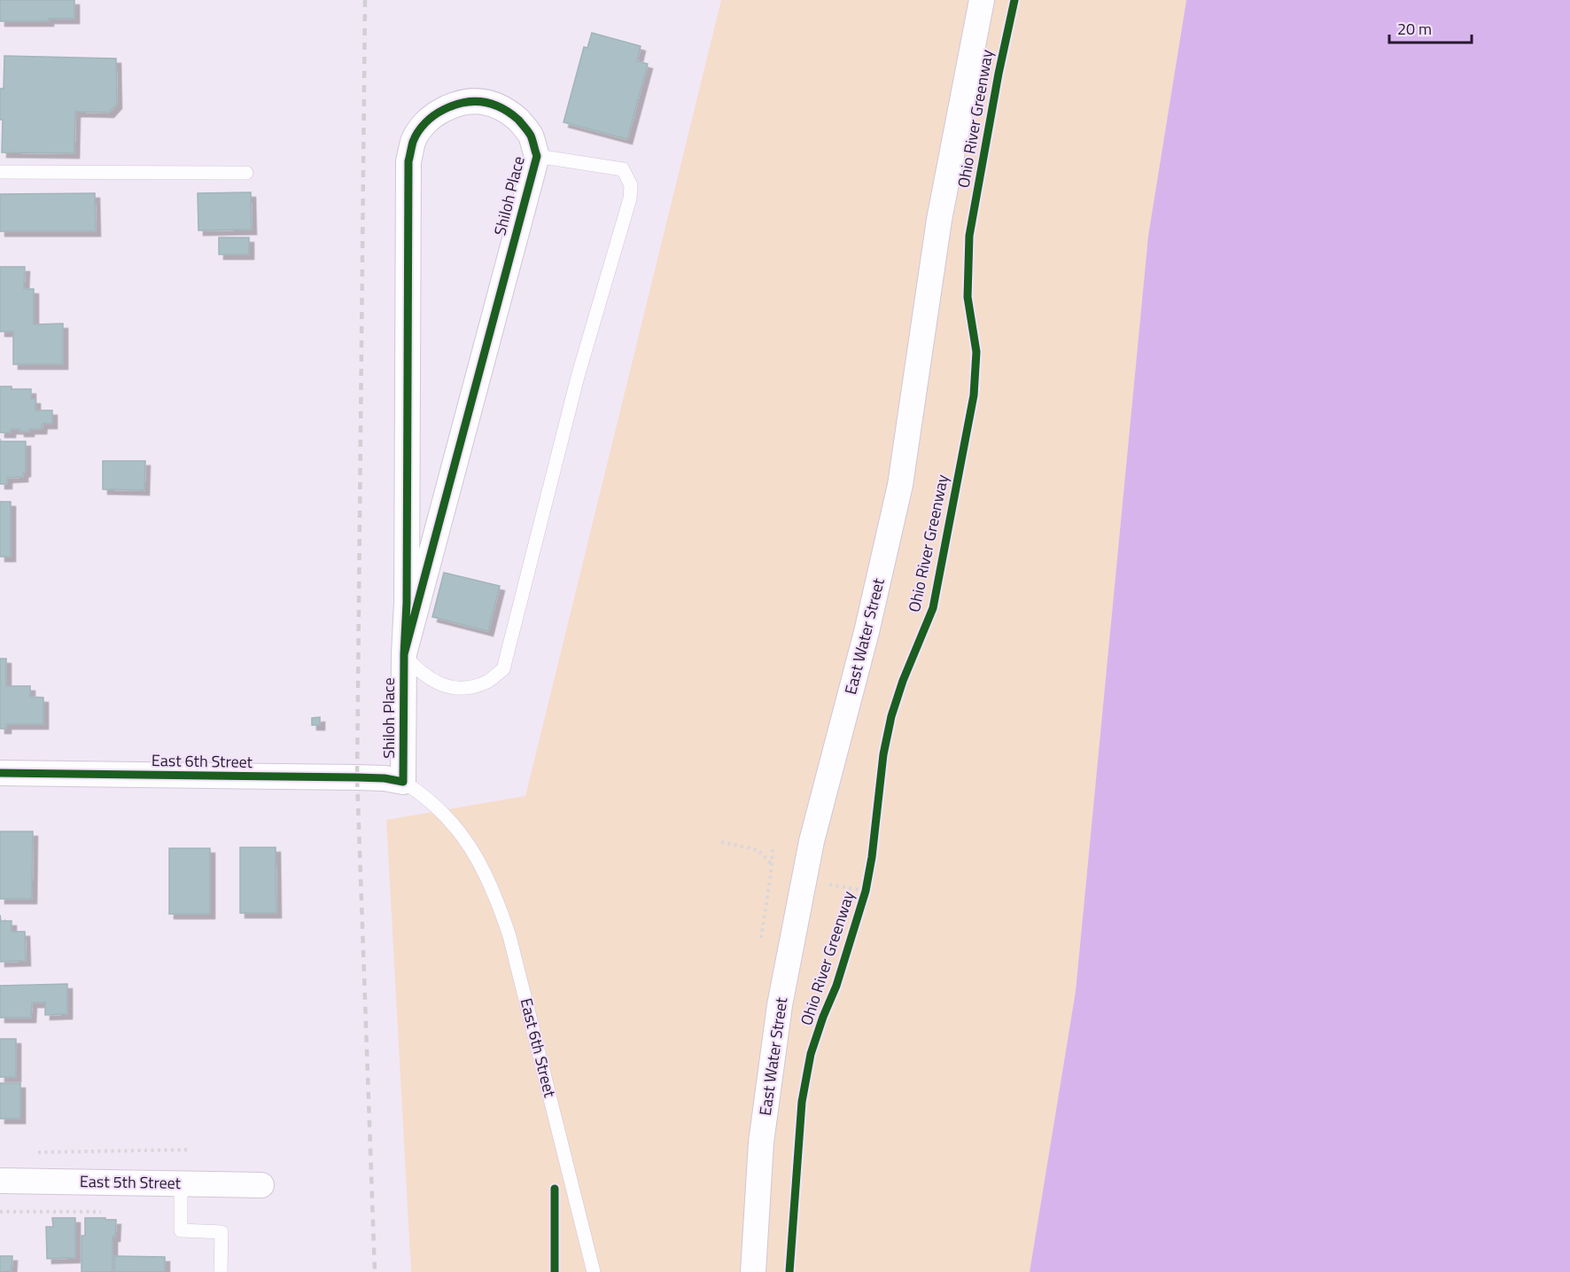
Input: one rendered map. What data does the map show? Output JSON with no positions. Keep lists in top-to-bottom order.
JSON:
{
  "streets": {
    "street": [
      "Shiloh Place",
      "East Water Street",
      "East 6th Street",
      "East 5th Street"
    ],
    "cycle path": ["Ohio River Greenway"]
  },
  "crossings": [
    ["Shiloh Place", "East 6th Street"]
  ],
  "scale_bar": "20 m"
}
